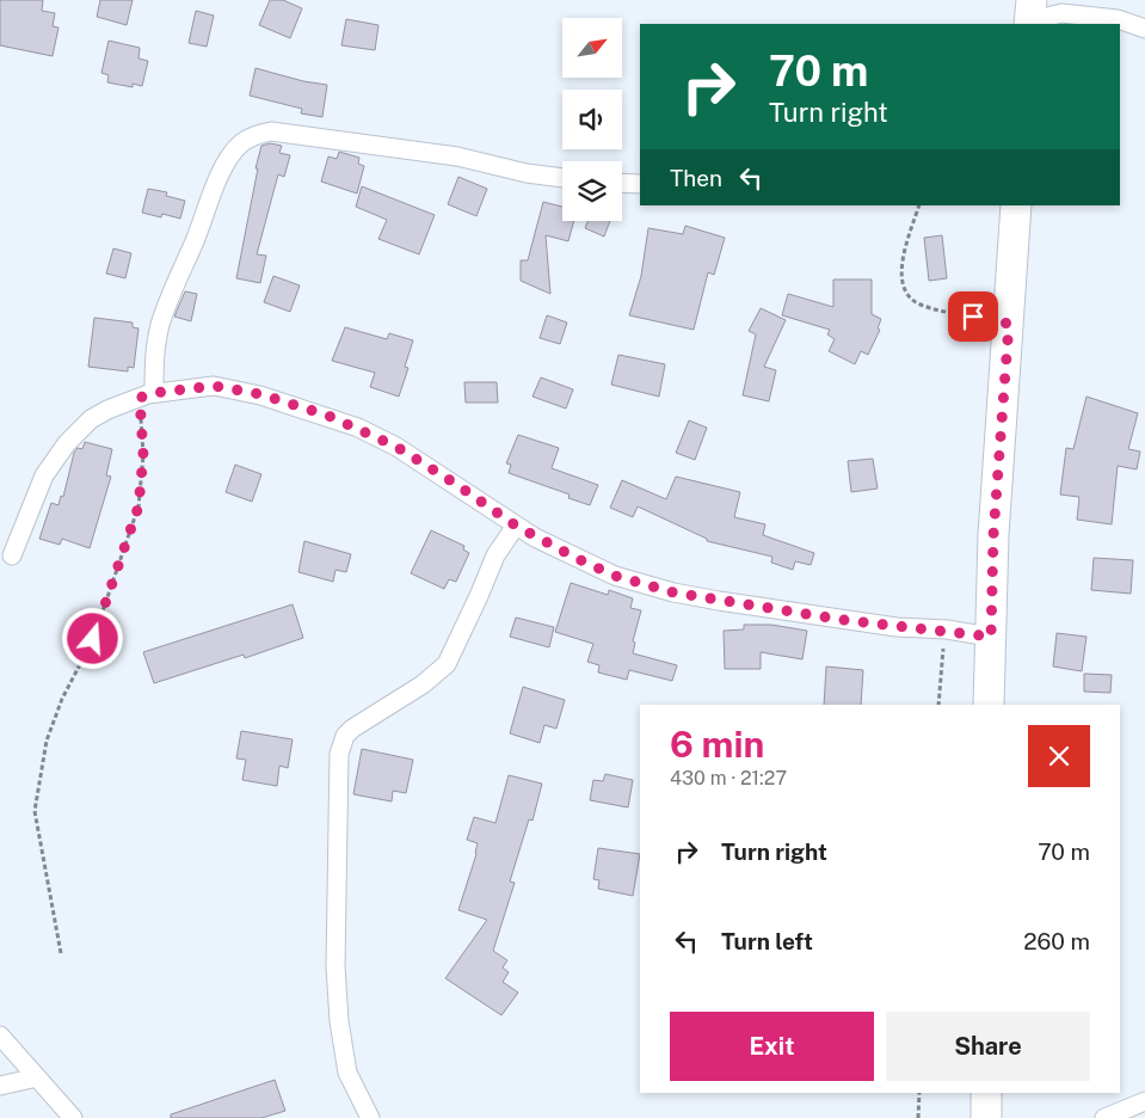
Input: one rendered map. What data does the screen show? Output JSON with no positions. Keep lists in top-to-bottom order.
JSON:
{
  "north": "top right",
  "page": {
    "turn": ["70 m", "Turn right"],
    "then": "Then",
    "heading": ["6 min", "430 m · 21:27"],
    "list": [
      {
        "name": "Turn right",
        "value": "70 m"
      },
      {
        "name": "Turn left",
        "value": "260 m"
      }
    ],
    "buttons": ["Exit", "Share"]
  }
}
